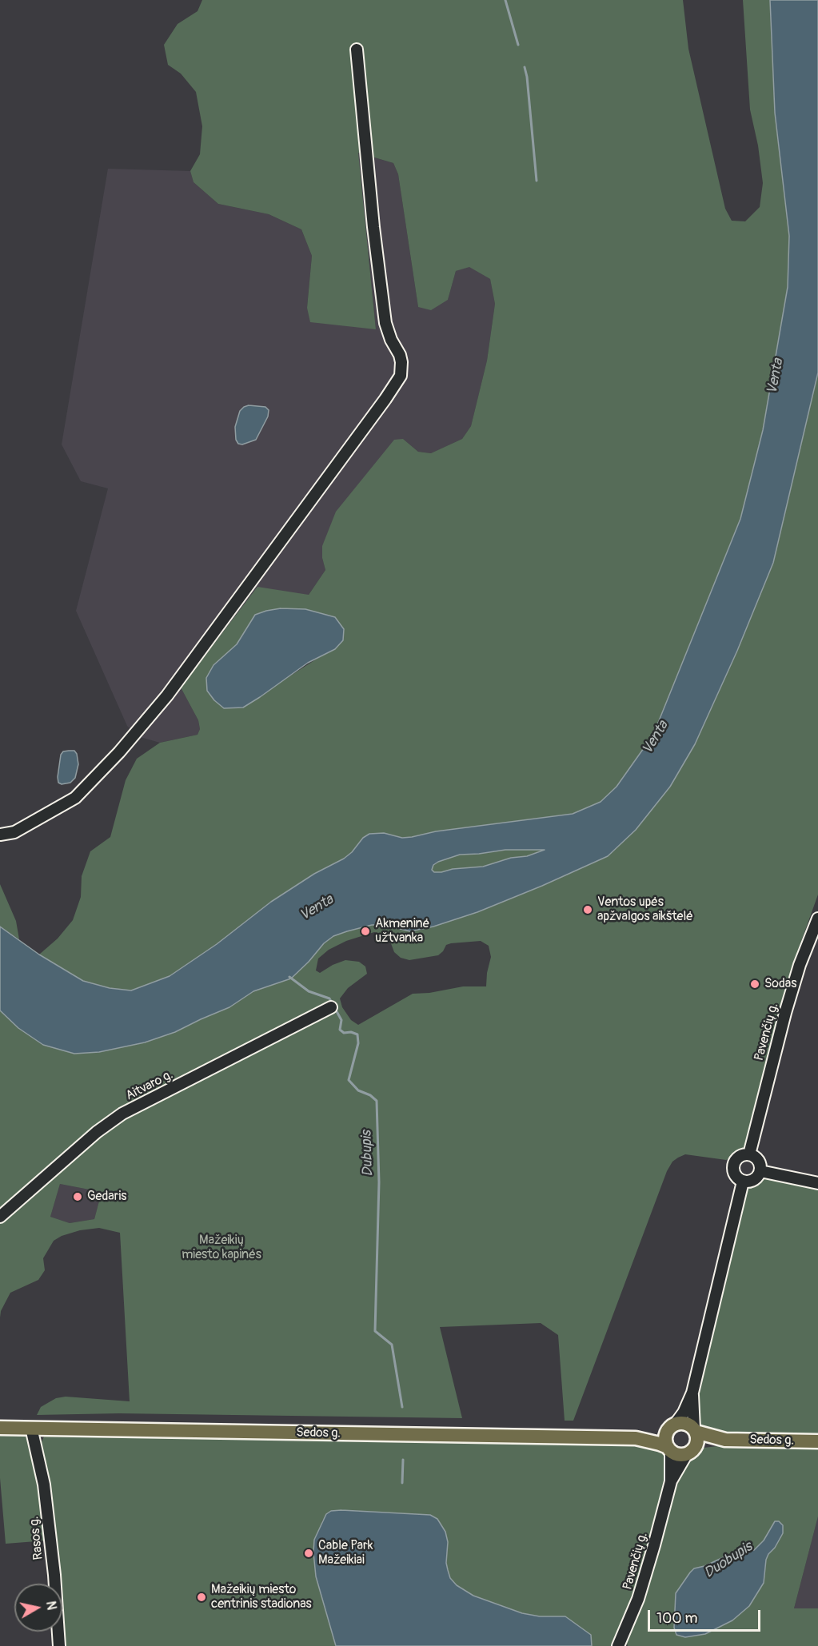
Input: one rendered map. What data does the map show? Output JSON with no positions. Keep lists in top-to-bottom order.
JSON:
{
  "streets": {
    "main road": ["Sedos g."],
    "street": ["Pavenčių g.", "Aitvaro g.", "Rasos g."]
  },
  "crossings": [
    ["Pavenčių g.", "Sedos g."],
    ["Sedos g.", "Rasos g."]
  ],
  "water": ["Venta", "Dubupis", "Duobupis"],
  "parks": ["Mažeikių miesto kapinės"],
  "places": [
    "Ventos upės apžvalgos aikštelė",
    "Akmeninė užtvanka",
    "Sodas",
    "Gedaris",
    "Cable Park Mažeikiai",
    "Mažeikių miesto centrinis stadionas"
  ],
  "scale_bar": "100 m",
  "north": "right"
}
